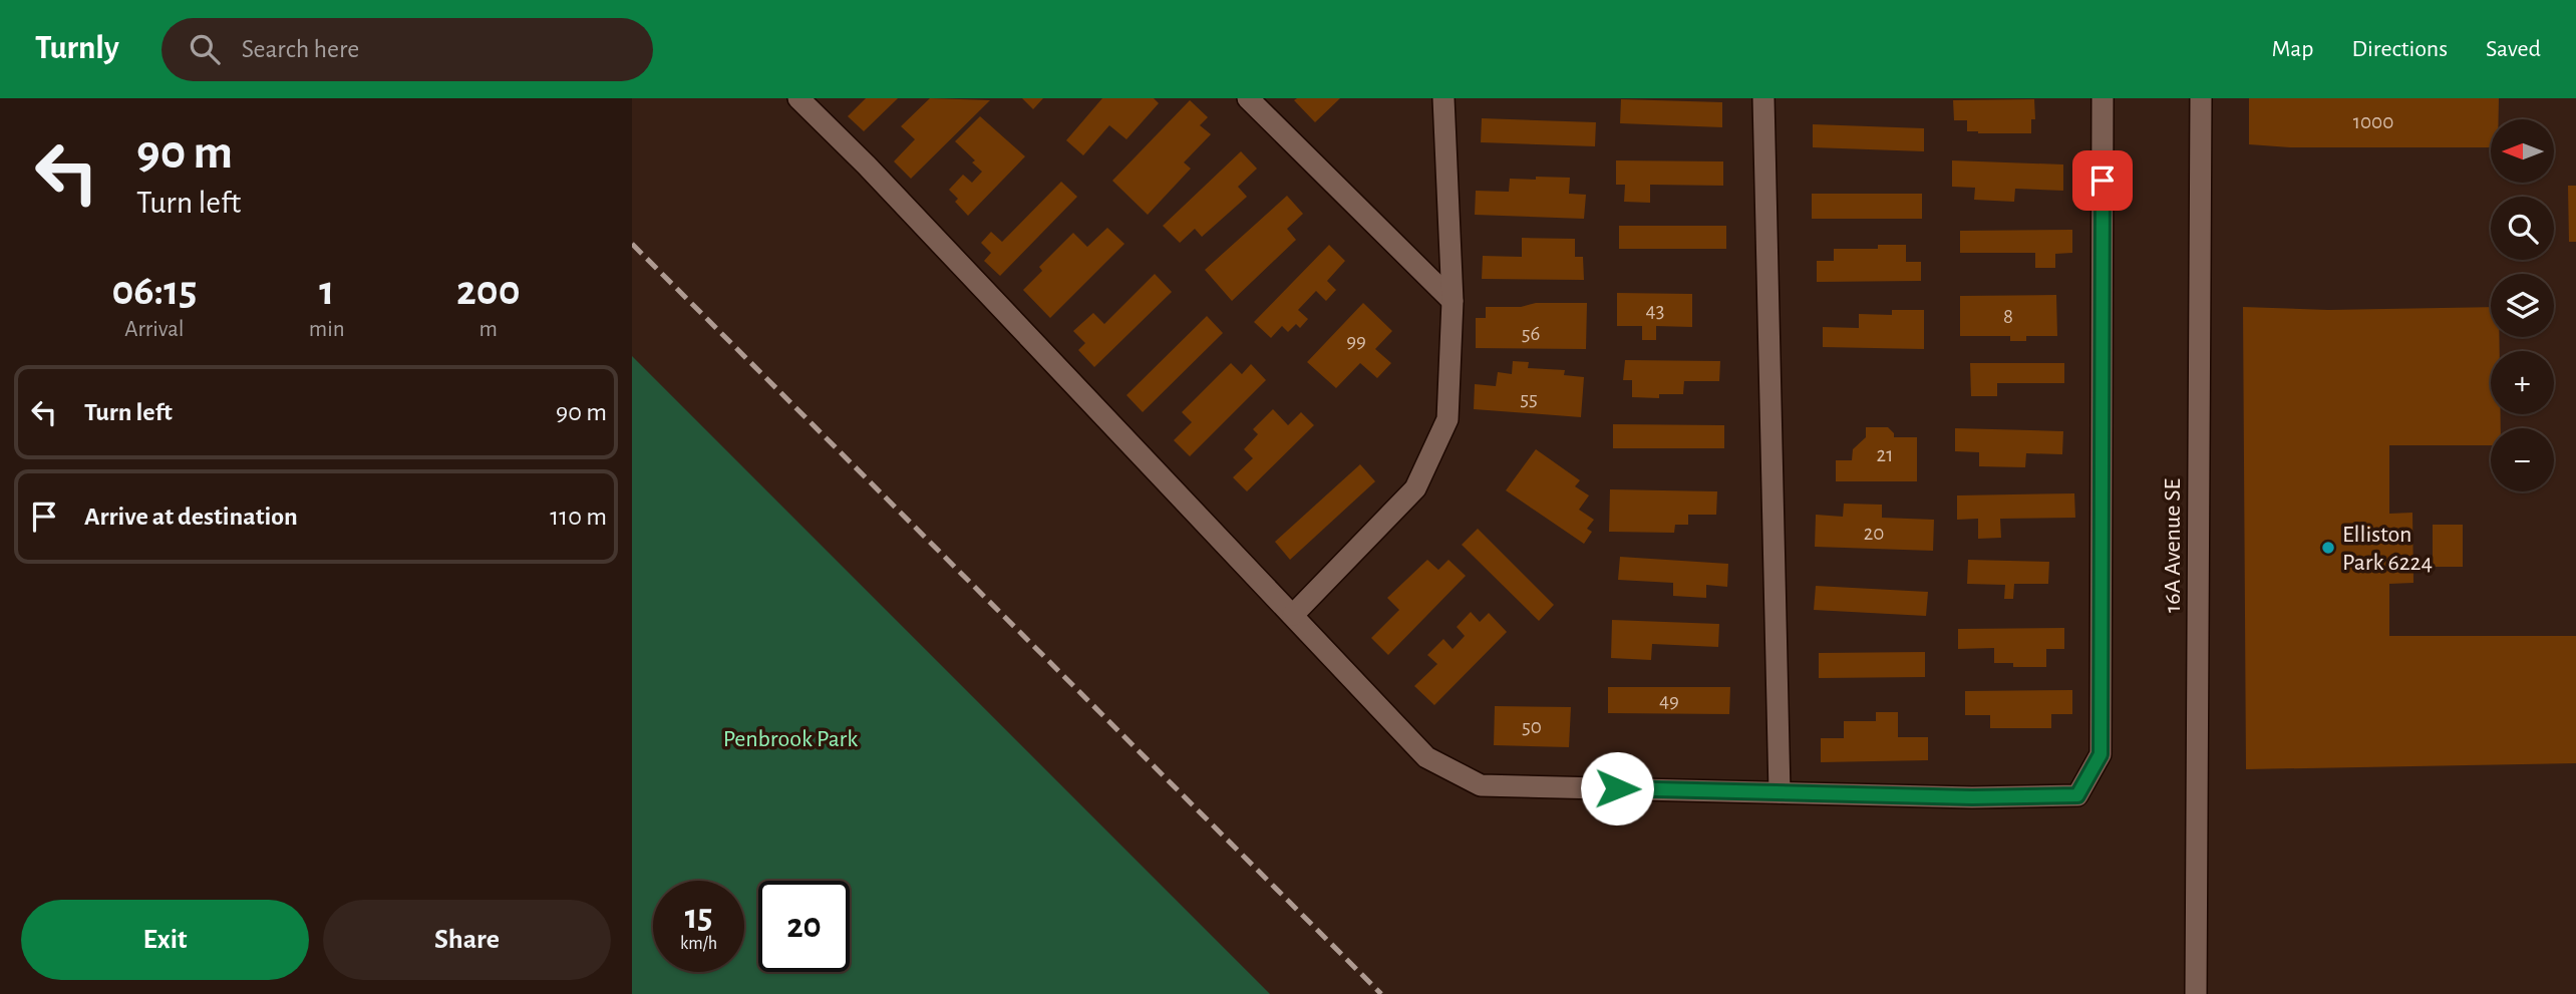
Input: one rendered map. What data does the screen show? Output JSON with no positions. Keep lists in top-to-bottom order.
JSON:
{
  "streets": {
    "street": ["16A Avenue SE"]
  },
  "parks": ["Penbrook Park"],
  "places": ["Elliston Park 6224"],
  "house_numbers": [
    "1000",
    "43",
    "8",
    "56",
    "99",
    "55",
    "21",
    "20",
    "49",
    "50"
  ],
  "north": "left",
  "page": {
    "header": "Turnly",
    "search": "Search here",
    "nav": ["Map", "Directions", "Saved"],
    "turn": ["90 m", "Turn left"],
    "map_buttons": ["+", "−"],
    "eta": [
      "06:15",
      "Arrival",
      "1",
      "min",
      "200",
      "m"
    ],
    "list": [
      {
        "name": "Turn left",
        "value": "90 m"
      },
      {
        "name": "Arrive at destination",
        "value": "110 m"
      }
    ],
    "speed": "15 km/h",
    "limit": "20",
    "buttons": ["Exit", "Share"]
  }
}
